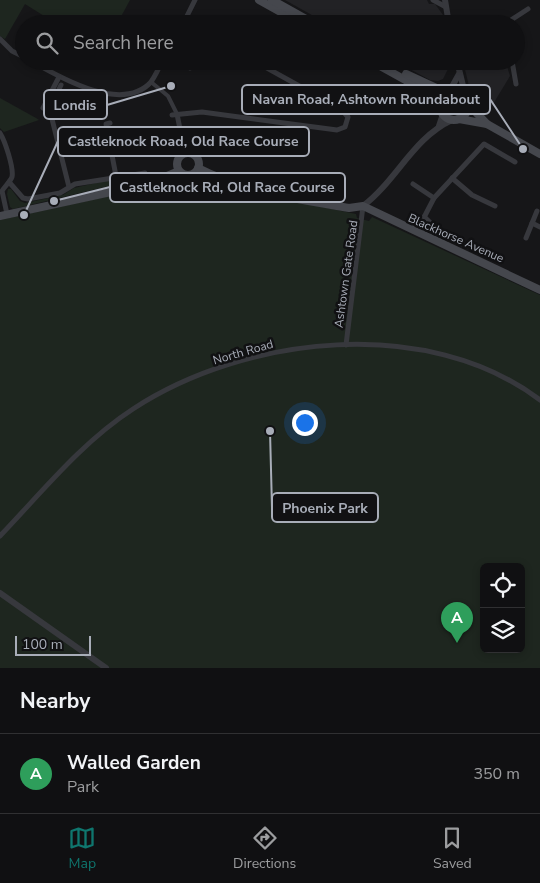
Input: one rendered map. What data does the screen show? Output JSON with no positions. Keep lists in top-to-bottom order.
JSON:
{
  "streets": {
    "main road": ["Blackhorse Avenue"],
    "street": ["Ashtown Gate Road", "North Road"]
  },
  "crossings": [
    ["Blackhorse Avenue", "Ashtown Gate Road"],
    ["Ashtown Gate Road", "North Road"]
  ],
  "places": [
    "Londis",
    "Navan Road, Ashtown Roundabout",
    "Castleknock Rd, Old Race Course",
    "Castleknock Road, Old Race Course",
    "Phoenix Park"
  ],
  "scale_bar": "100 m",
  "page": {
    "search": "Search here",
    "pins": "A",
    "scale": "100 m",
    "heading": "Nearby",
    "list": [
      {
        "mark": "A",
        "name": "Walled Garden",
        "note": "Park",
        "value": "350 m"
      }
    ],
    "nav": ["Map", "Directions", "Saved"]
  }
}
